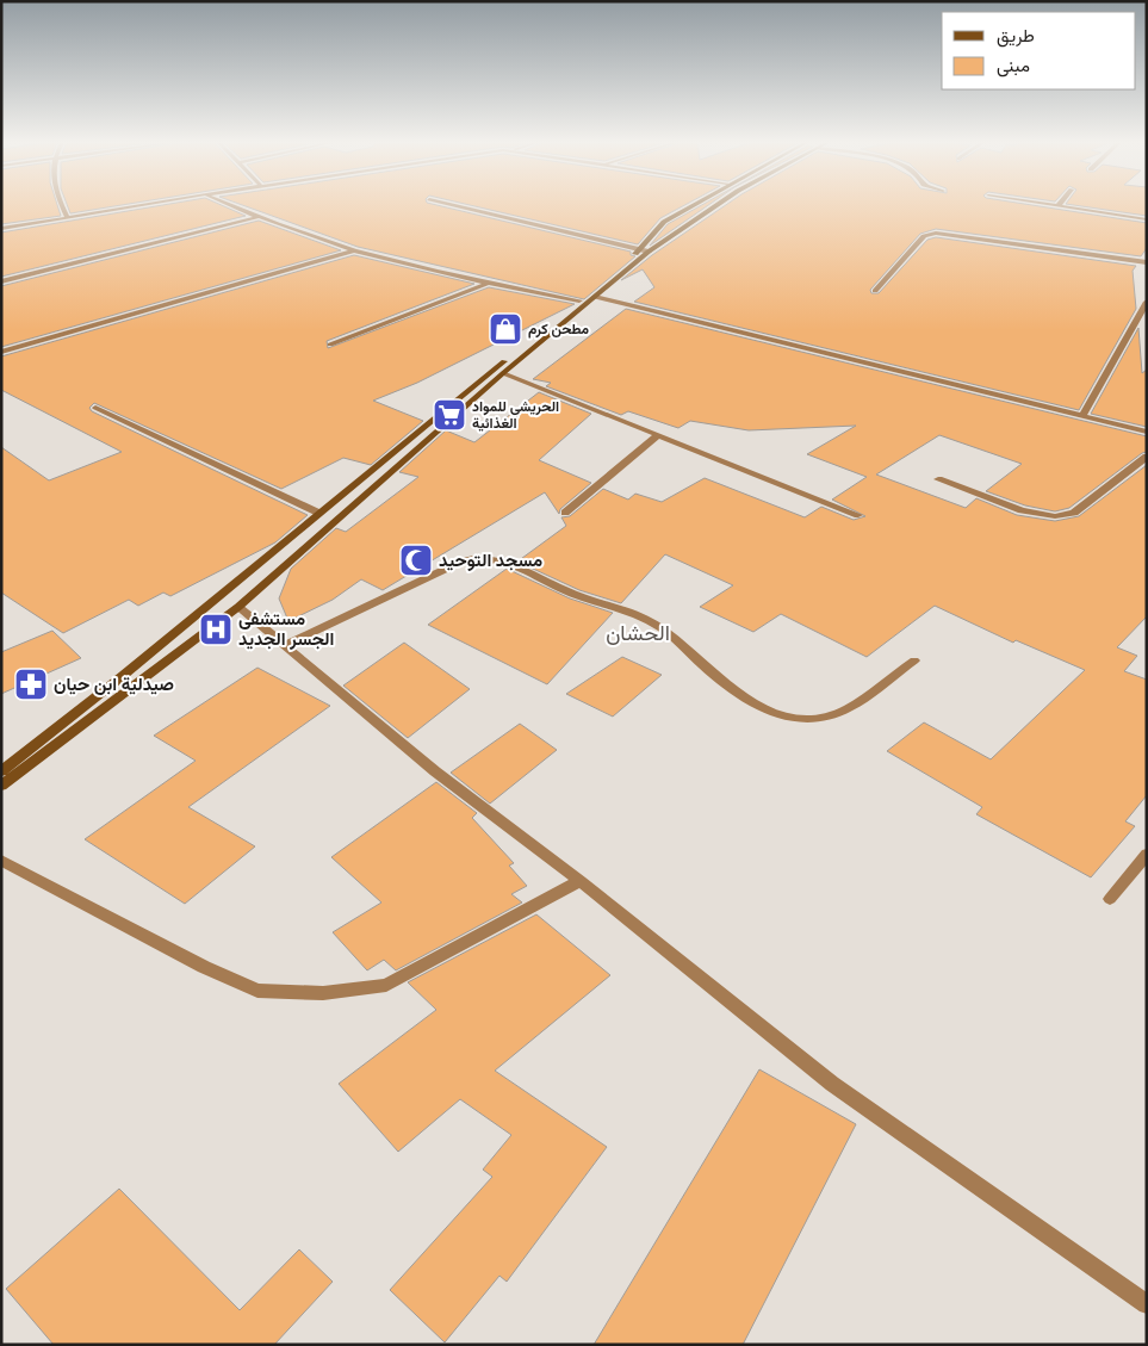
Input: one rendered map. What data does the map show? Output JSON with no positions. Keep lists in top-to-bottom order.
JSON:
{
  "districts": ["الحشان"],
  "places": {
    "shop": ["مطحن كرم"],
    "supermarket": ["الحريشي للمواد الغذائية"],
    "mosque": ["مسجد التوحيد"],
    "hospital": ["مستشفى الجسر الجديد"],
    "pharmacy": ["صيدلية ابن حيان"]
  },
  "legend": ["طريق", "مبنى"]
}
